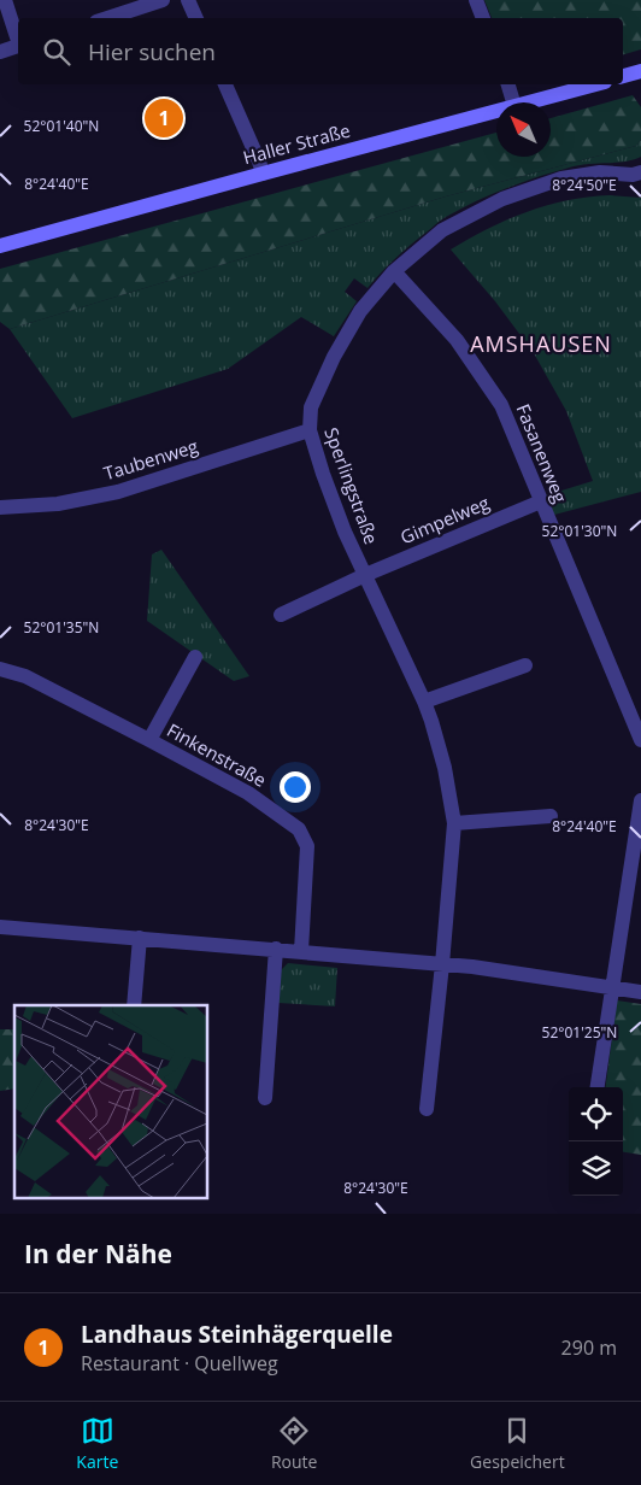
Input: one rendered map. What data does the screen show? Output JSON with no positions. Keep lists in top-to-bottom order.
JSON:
{
  "streets": {
    "main road": ["Haller Straße"],
    "street": [
      "Fasanenweg",
      "Taubenweg",
      "Sperlingstraße",
      "Gimpelweg",
      "Finkenstraße"
    ]
  },
  "crossings": [
    ["Fasanenweg", "Sperlingstraße"],
    ["Fasanenweg", "Gimpelweg"],
    ["Taubenweg", "Sperlingstraße"],
    ["Sperlingstraße", "Gimpelweg"]
  ],
  "districts": ["AMSHAUSEN"],
  "north": "top left",
  "page": {
    "search": "Hier suchen",
    "pins": "1",
    "heading": "In der Nähe",
    "list": [
      {
        "mark": "1",
        "name": "Landhaus Steinhägerquelle",
        "note": "Restaurant · Quellweg",
        "value": "290 m"
      }
    ],
    "nav": ["Karte", "Route", "Gespeichert"]
  },
  "coordinates": [
    "52°01'40\"N",
    "8°24'40\"E",
    "8°24'50\"E",
    "52°01'30\"N",
    "52°01'35\"N",
    "8°24'30\"E",
    "52°01'25\"N"
  ]
}
